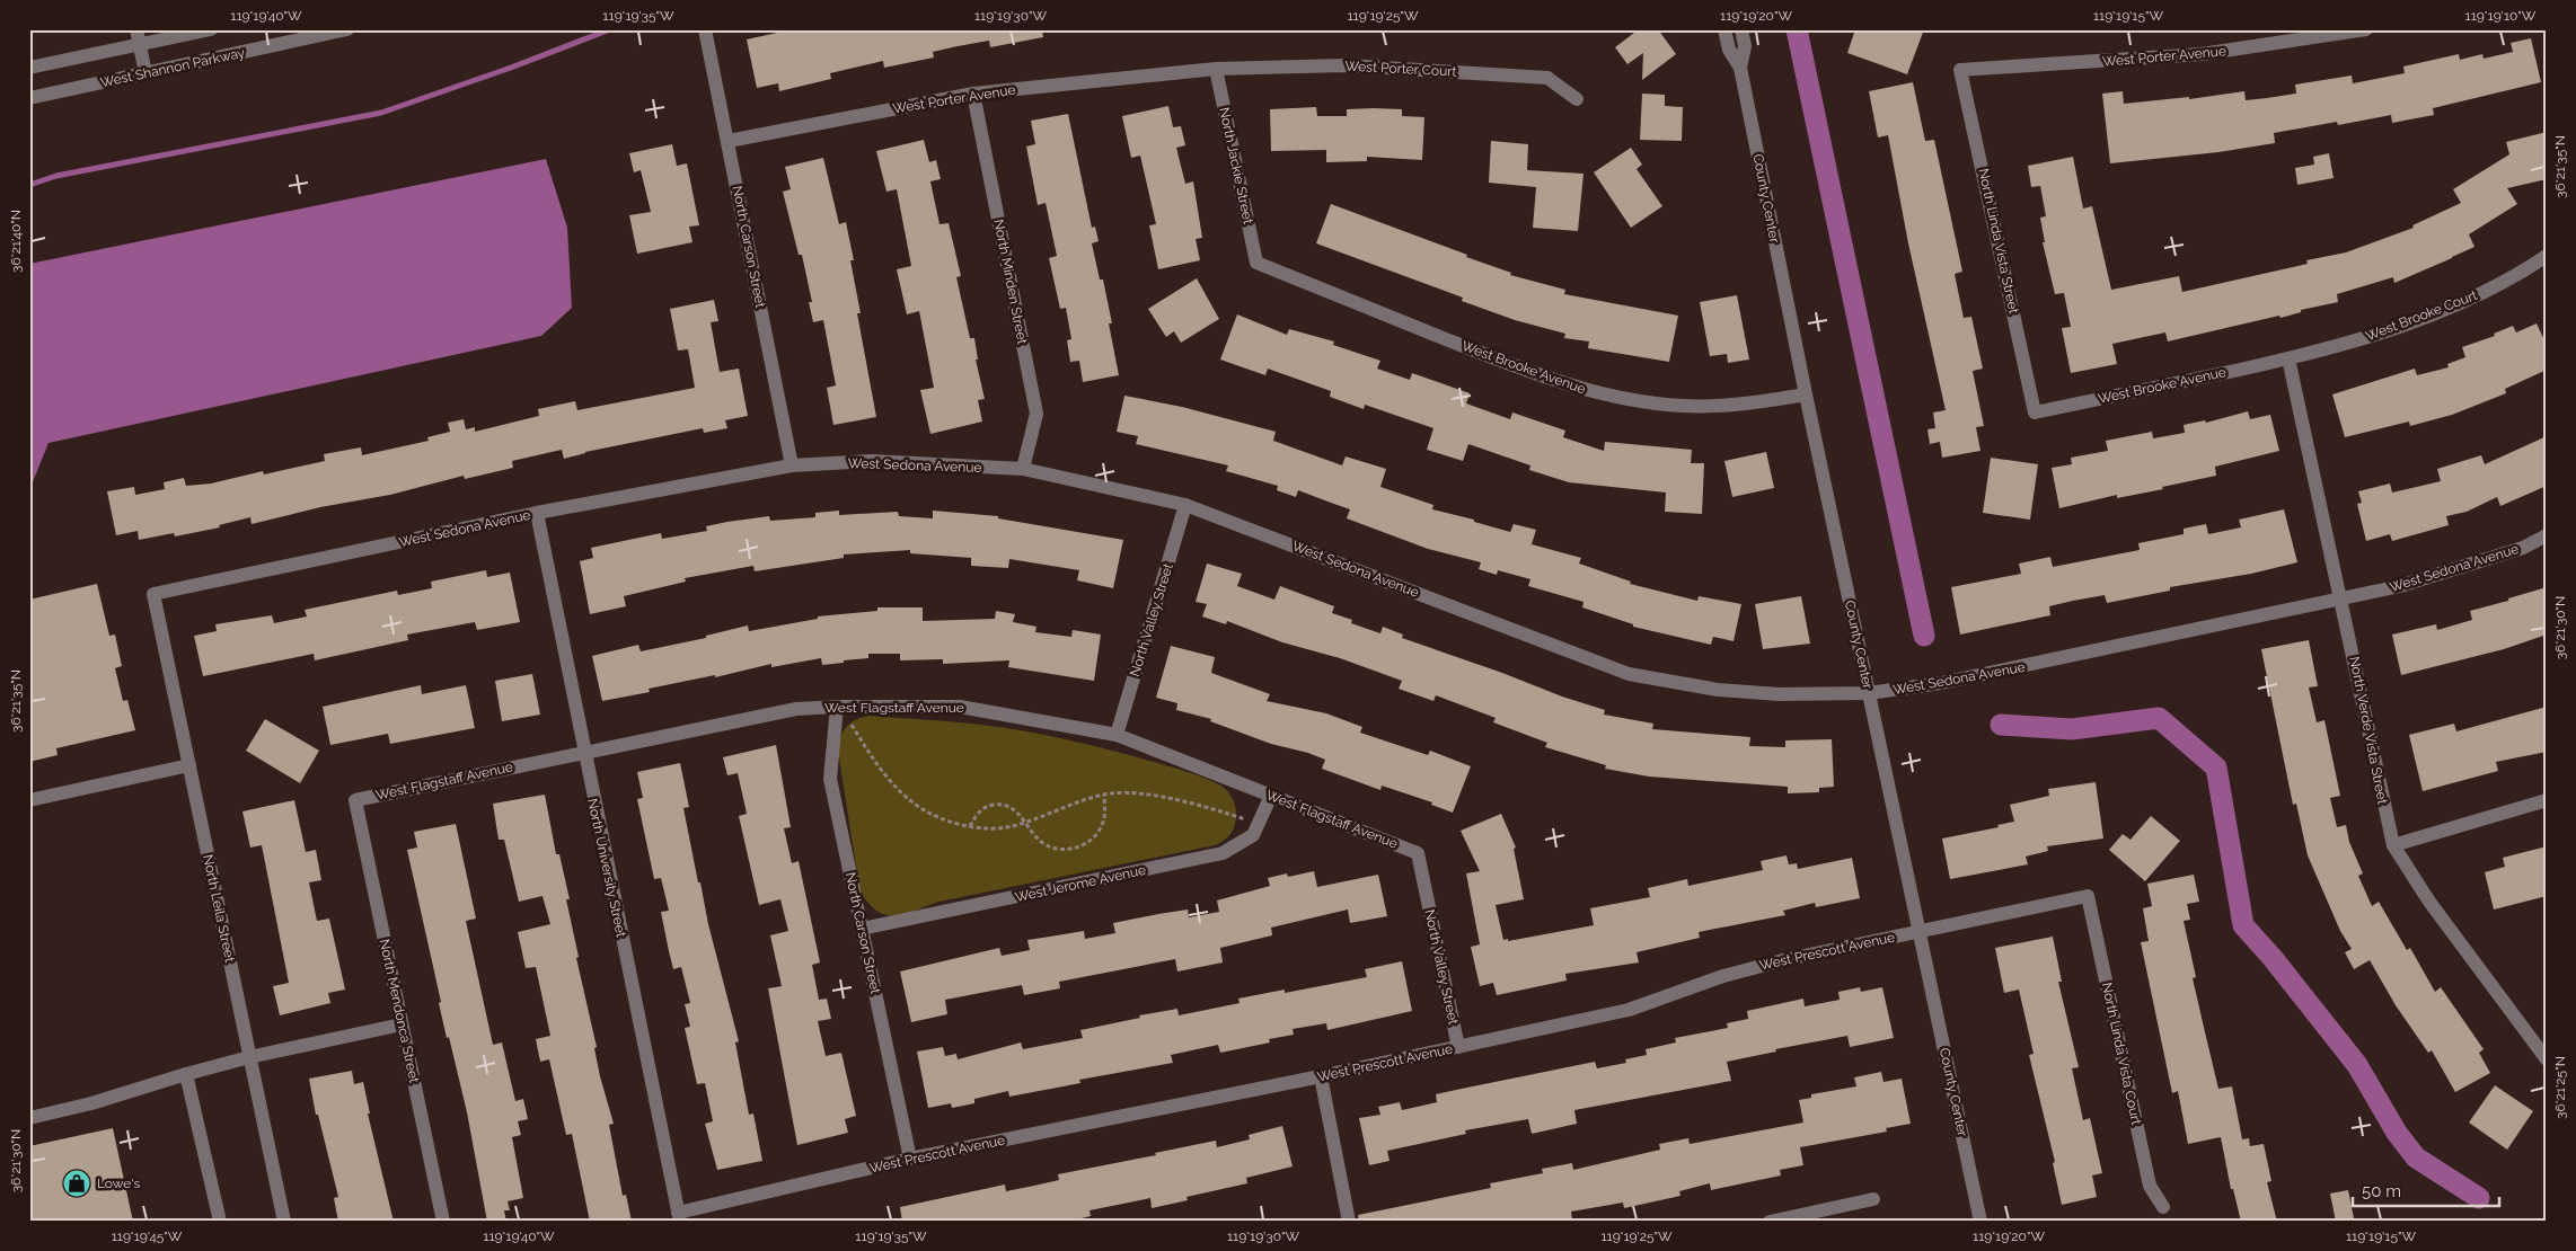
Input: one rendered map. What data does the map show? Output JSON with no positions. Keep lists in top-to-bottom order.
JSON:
{
  "streets": {
    "street": [
      "West Porter Avenue",
      "West Shannon Parkway",
      "West Porter Court",
      "North Jackie Street",
      "County Center",
      "North Linda Vista Street",
      "North Carson Street",
      "North Minden Street",
      "West Brooke Court",
      "West Brooke Avenue",
      "West Sedona Avenue",
      "North Valley Street",
      "West Flagstaff Avenue",
      "North Verde Vista Street",
      "North University Street",
      "West Jerome Avenue",
      "North Leila Street",
      "West Prescott Avenue",
      "North Mendonca Street",
      "North Linda Vista Court"
    ]
  },
  "crossings": [
    ["West Porter Avenue", "West Porter Court"],
    ["West Porter Avenue", "North Jackie Street"],
    ["West Porter Avenue", "North Linda Vista Street"],
    ["West Porter Avenue", "North Carson Street"],
    ["West Porter Avenue", "North Minden Street"],
    ["West Porter Court", "North Jackie Street"],
    ["North Jackie Street", "West Brooke Avenue"],
    ["County Center", "West Brooke Avenue"],
    ["County Center", "West Sedona Avenue"],
    ["County Center", "West Prescott Avenue"],
    ["North Linda Vista Street", "West Brooke Avenue"],
    ["North Carson Street", "West Sedona Avenue"],
    ["North Carson Street", "West Flagstaff Avenue"],
    ["North Carson Street", "West Jerome Avenue"],
    ["North Carson Street", "West Prescott Avenue"],
    ["North Minden Street", "West Sedona Avenue"],
    ["West Brooke Court", "West Brooke Avenue"],
    ["West Brooke Court", "North Verde Vista Street"],
    ["West Brooke Avenue", "North Verde Vista Street"],
    ["West Sedona Avenue", "North Valley Street"],
    ["West Sedona Avenue", "North Verde Vista Street"],
    ["West Sedona Avenue", "North University Street"],
    ["West Sedona Avenue", "North Leila Street"],
    ["North Valley Street", "West Flagstaff Avenue"],
    ["North Valley Street", "West Prescott Avenue"],
    ["West Flagstaff Avenue", "North University Street"],
    ["West Flagstaff Avenue", "West Jerome Avenue"],
    ["West Flagstaff Avenue", "North Mendonca Street"],
    ["North University Street", "West Prescott Avenue"],
    ["West Prescott Avenue", "North Linda Vista Court"]
  ],
  "places": {
    "shop": ["Lowe's"]
  },
  "scale_bar": "50 m",
  "coordinates": [
    "119°19'40\"W",
    "119°19'35\"W",
    "119°19'30\"W",
    "119°19'25\"W",
    "119°19'20\"W",
    "119°19'15\"W",
    "119°19'10\"W",
    "36°21'35\"N",
    "36°21'40\"N",
    "36°21'30\"N",
    "36°21'25\"N",
    "119°19'45\"W"
  ]
}
